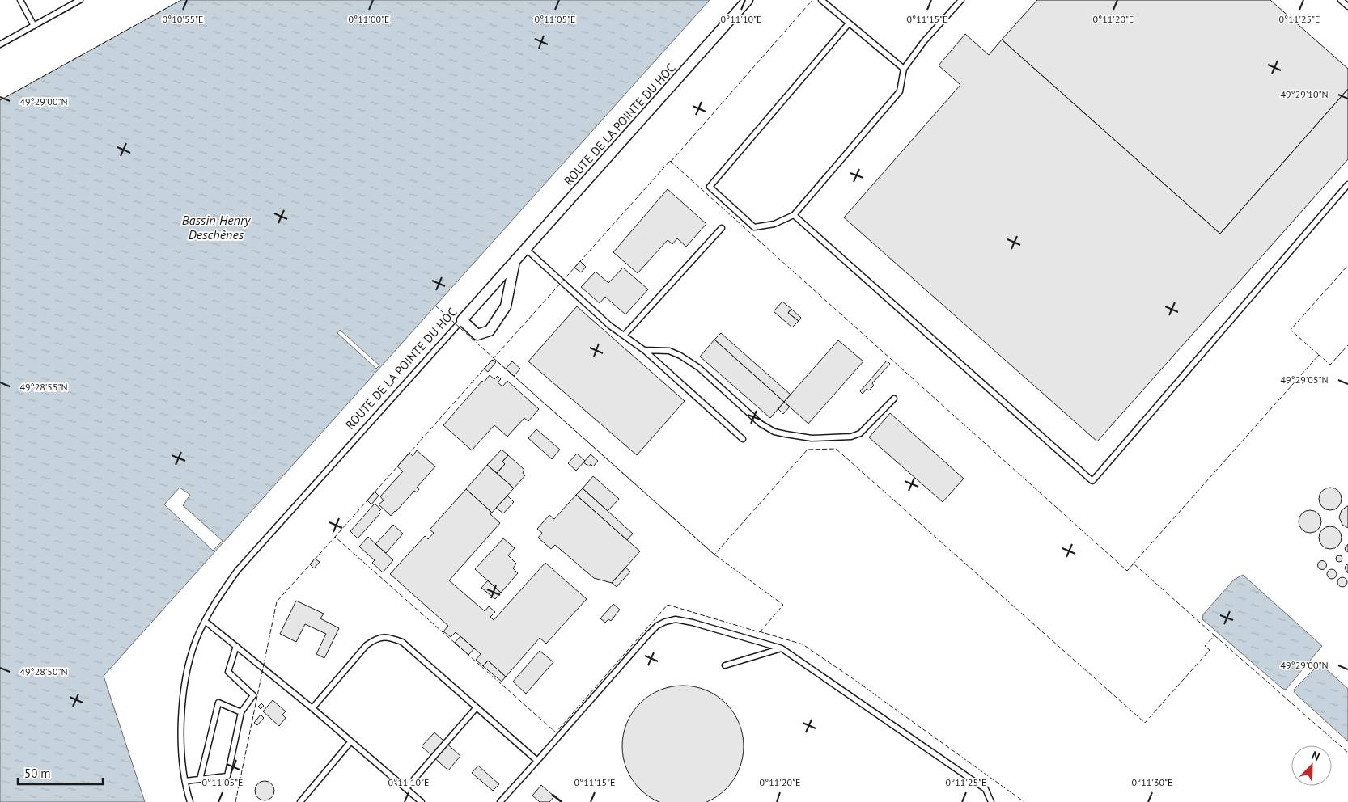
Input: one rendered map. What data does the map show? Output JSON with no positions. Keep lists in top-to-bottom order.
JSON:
{
  "streets": {
    "street": ["ROUTE DE LA POINTE DU HOC"]
  },
  "water": ["Bassin Henry Deschênes"],
  "scale_bar": "50 m",
  "north": "top right",
  "coordinates": [
    "0°10'55\"E",
    "0°11'00\"E",
    "0°11'05\"E",
    "0°11'10\"E",
    "0°11'15\"E",
    "0°11'20\"E",
    "0°11'25\"E",
    "49°29'10\"N",
    "49°29'00\"N",
    "49°29'05\"N",
    "49°28'55\"N",
    "49°28'50\"N",
    "0°11'30\"E"
  ]
}
